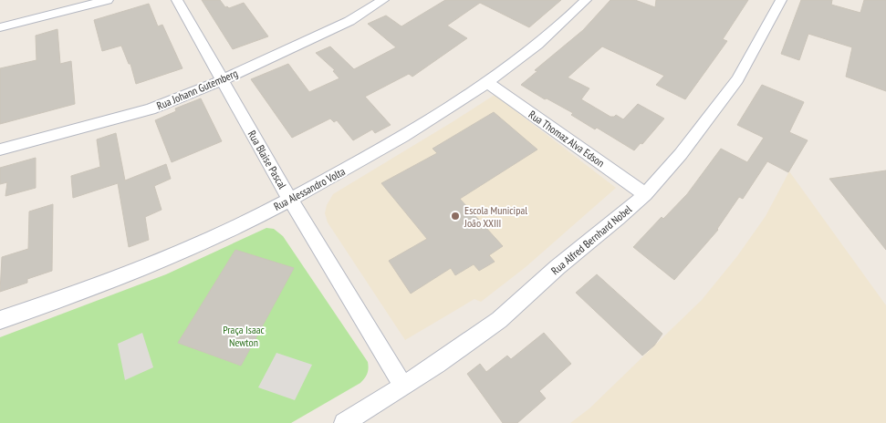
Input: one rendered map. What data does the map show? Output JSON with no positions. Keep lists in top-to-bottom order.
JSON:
{
  "streets": {
    "street": [
      "Rua Johann Gutemberg",
      "Rua Thomaz Alva Edson",
      "Rua Blaise Pascal",
      "Rua Alessandro Volta",
      "Rua Alfred Bernhard Nobel"
    ]
  },
  "crossings": [
    ["Rua Johann Gutemberg", "Rua Blaise Pascal"],
    ["Rua Thomaz Alva Edson", "Rua Alessandro Volta"],
    ["Rua Thomaz Alva Edson", "Rua Alfred Bernhard Nobel"],
    ["Rua Blaise Pascal", "Rua Alessandro Volta"],
    ["Rua Blaise Pascal", "Rua Alfred Bernhard Nobel"]
  ],
  "parks": ["Praça Isaac Newton"],
  "places": ["Escola Municipal João XXIII"]
}
